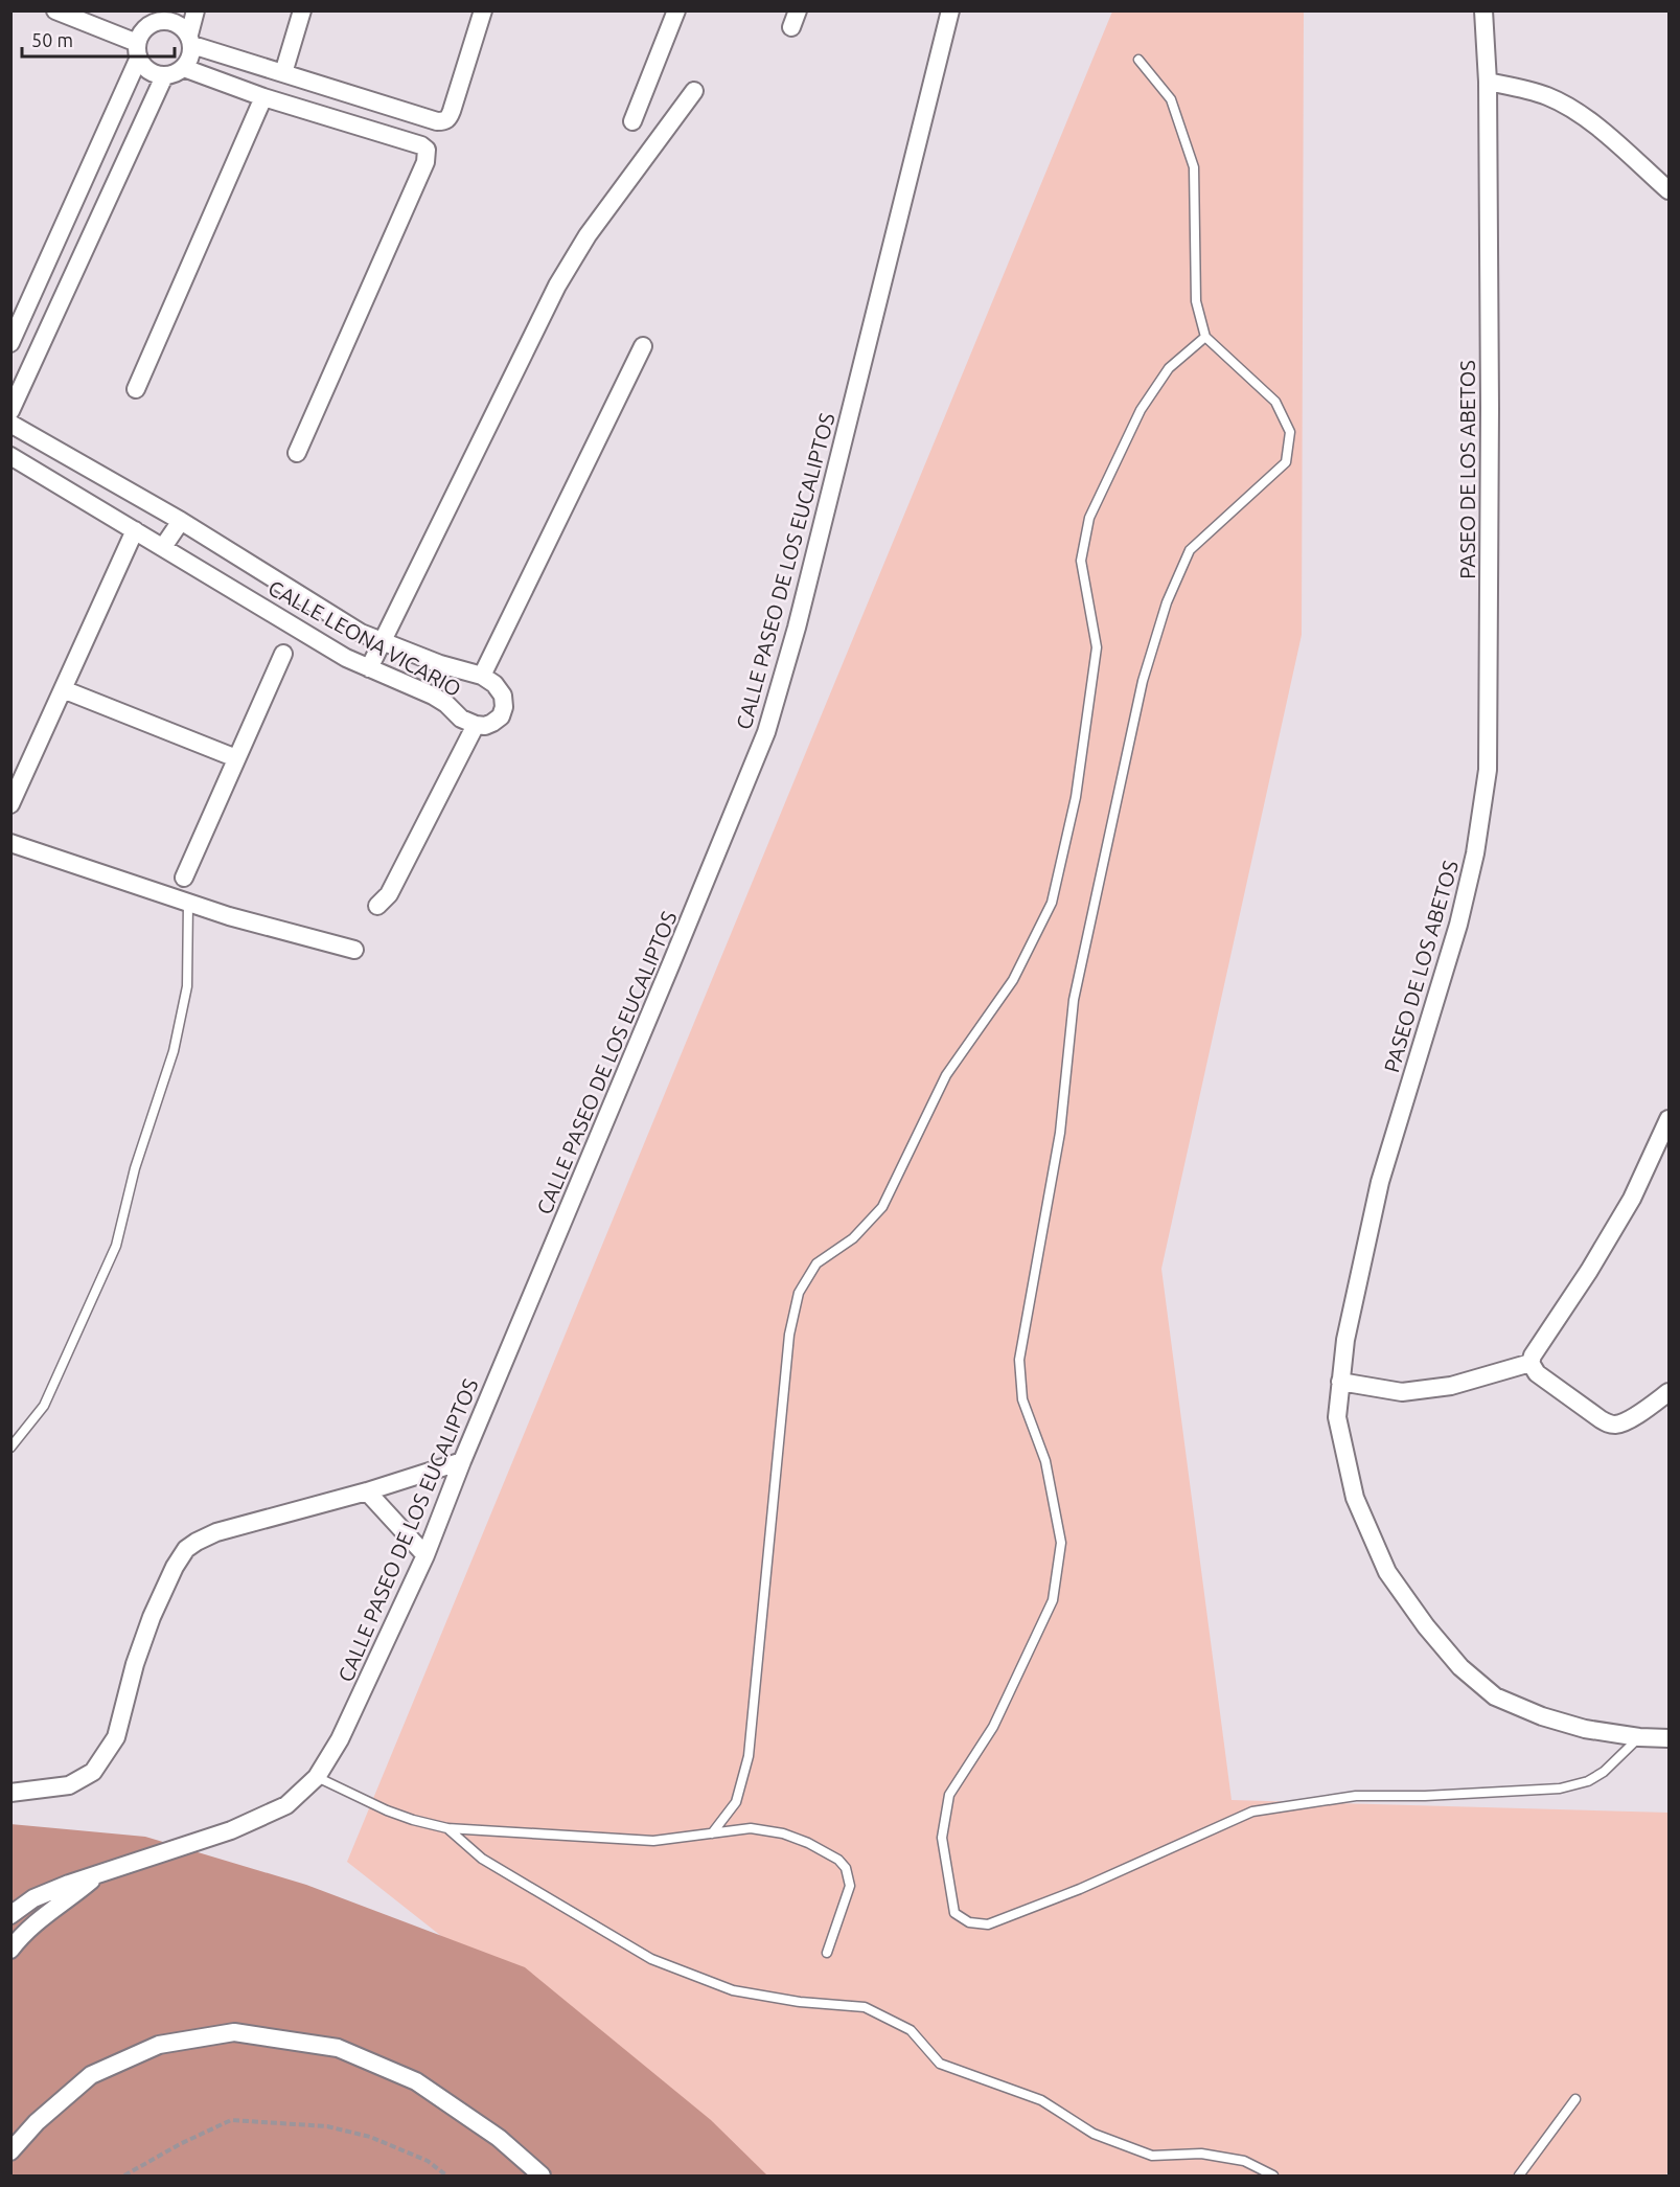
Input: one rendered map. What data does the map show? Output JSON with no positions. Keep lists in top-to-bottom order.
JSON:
{
  "streets": {
    "street": ["PASEO DE LOS ABETOS", "CALLE PASEO DE LOS EUCALIPTOS", "CALLE LEONA VICARIO"]
  },
  "scale_bar": "50 m"
}
